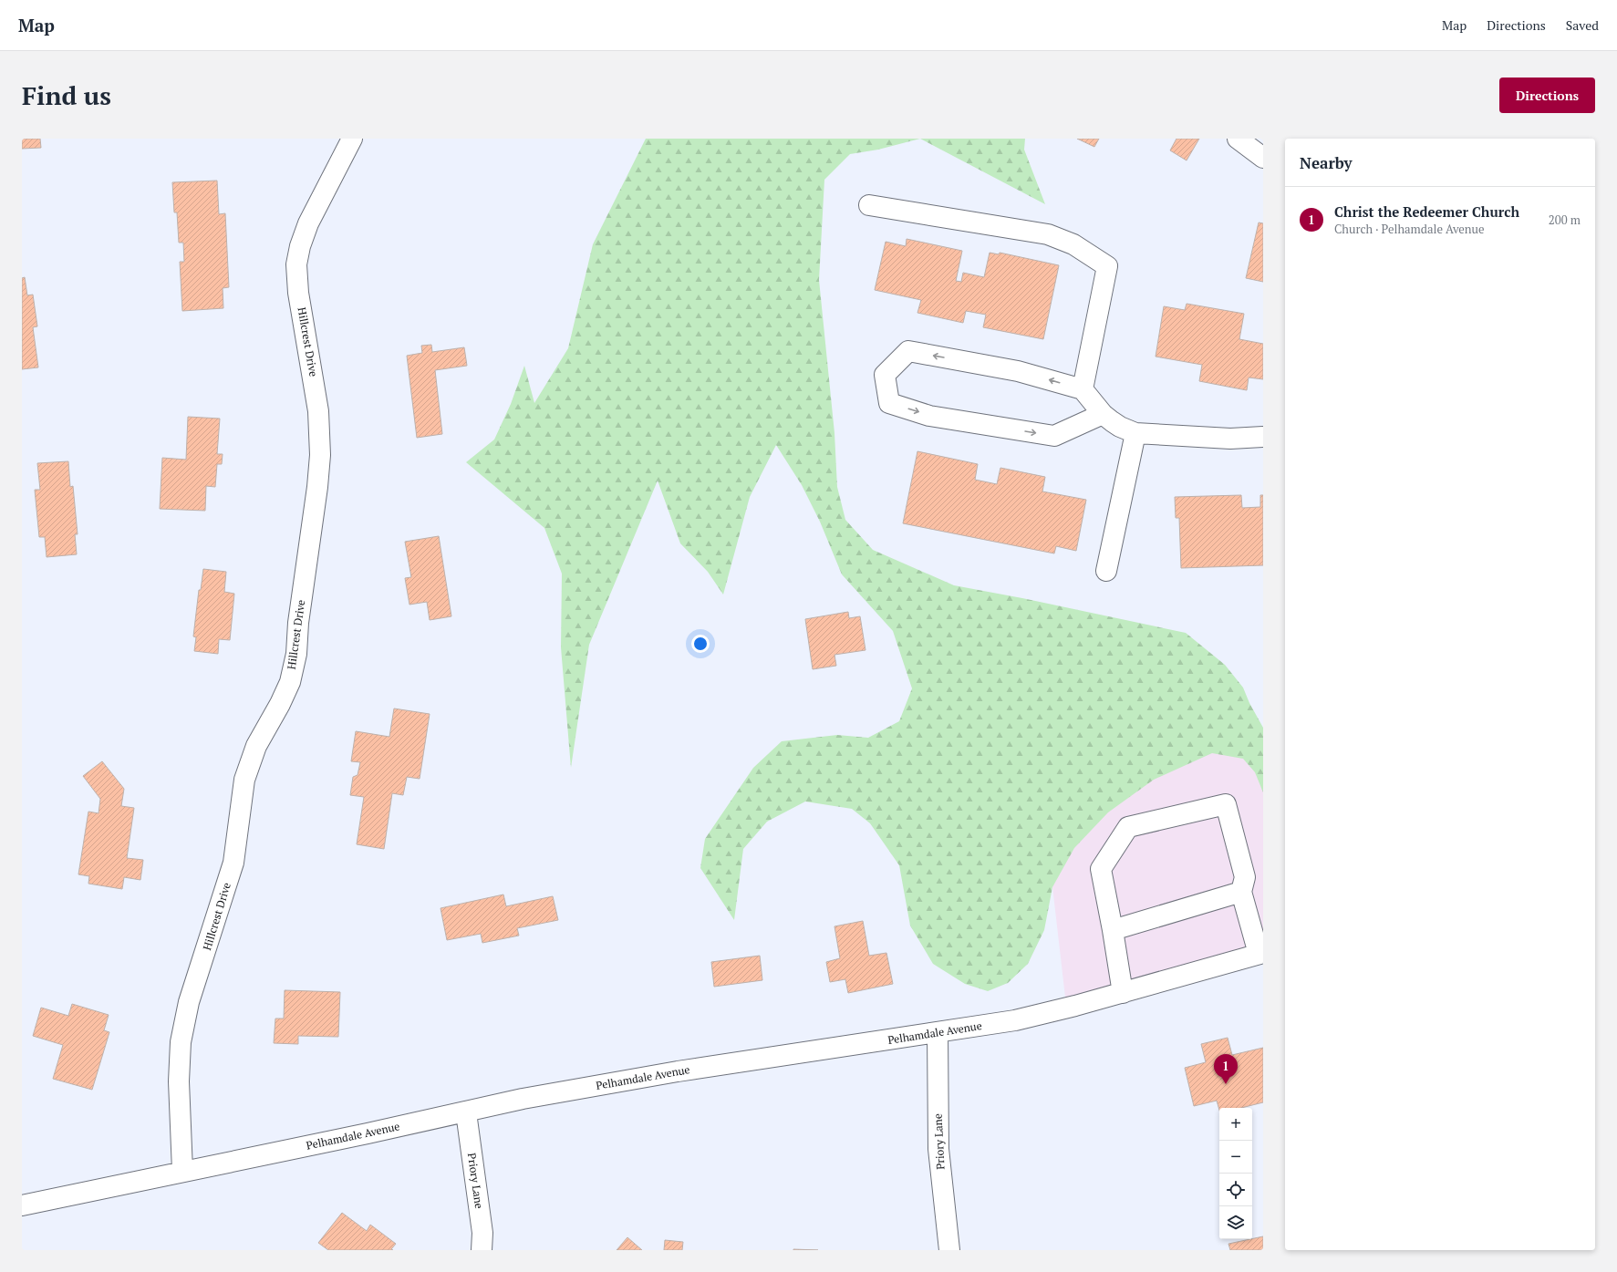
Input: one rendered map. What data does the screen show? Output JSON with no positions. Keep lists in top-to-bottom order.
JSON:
{
  "streets": {
    "street": ["Hillcrest Drive", "Pelhamdale Avenue", "Priory Lane"]
  },
  "crossings": [
    ["Hillcrest Drive", "Pelhamdale Avenue"],
    ["Pelhamdale Avenue", "Priory Lane"]
  ],
  "page": {
    "header": "Map",
    "nav": ["Map", "Directions", "Saved"],
    "buttons": "Directions",
    "title": "Find us",
    "heading": "Nearby",
    "list": [
      {
        "mark": "1",
        "name": "Christ the Redeemer Church",
        "note": "Church · Pelhamdale Avenue",
        "value": "200 m"
      }
    ],
    "pins": "1",
    "map_buttons": ["+", "−"]
  }
}
